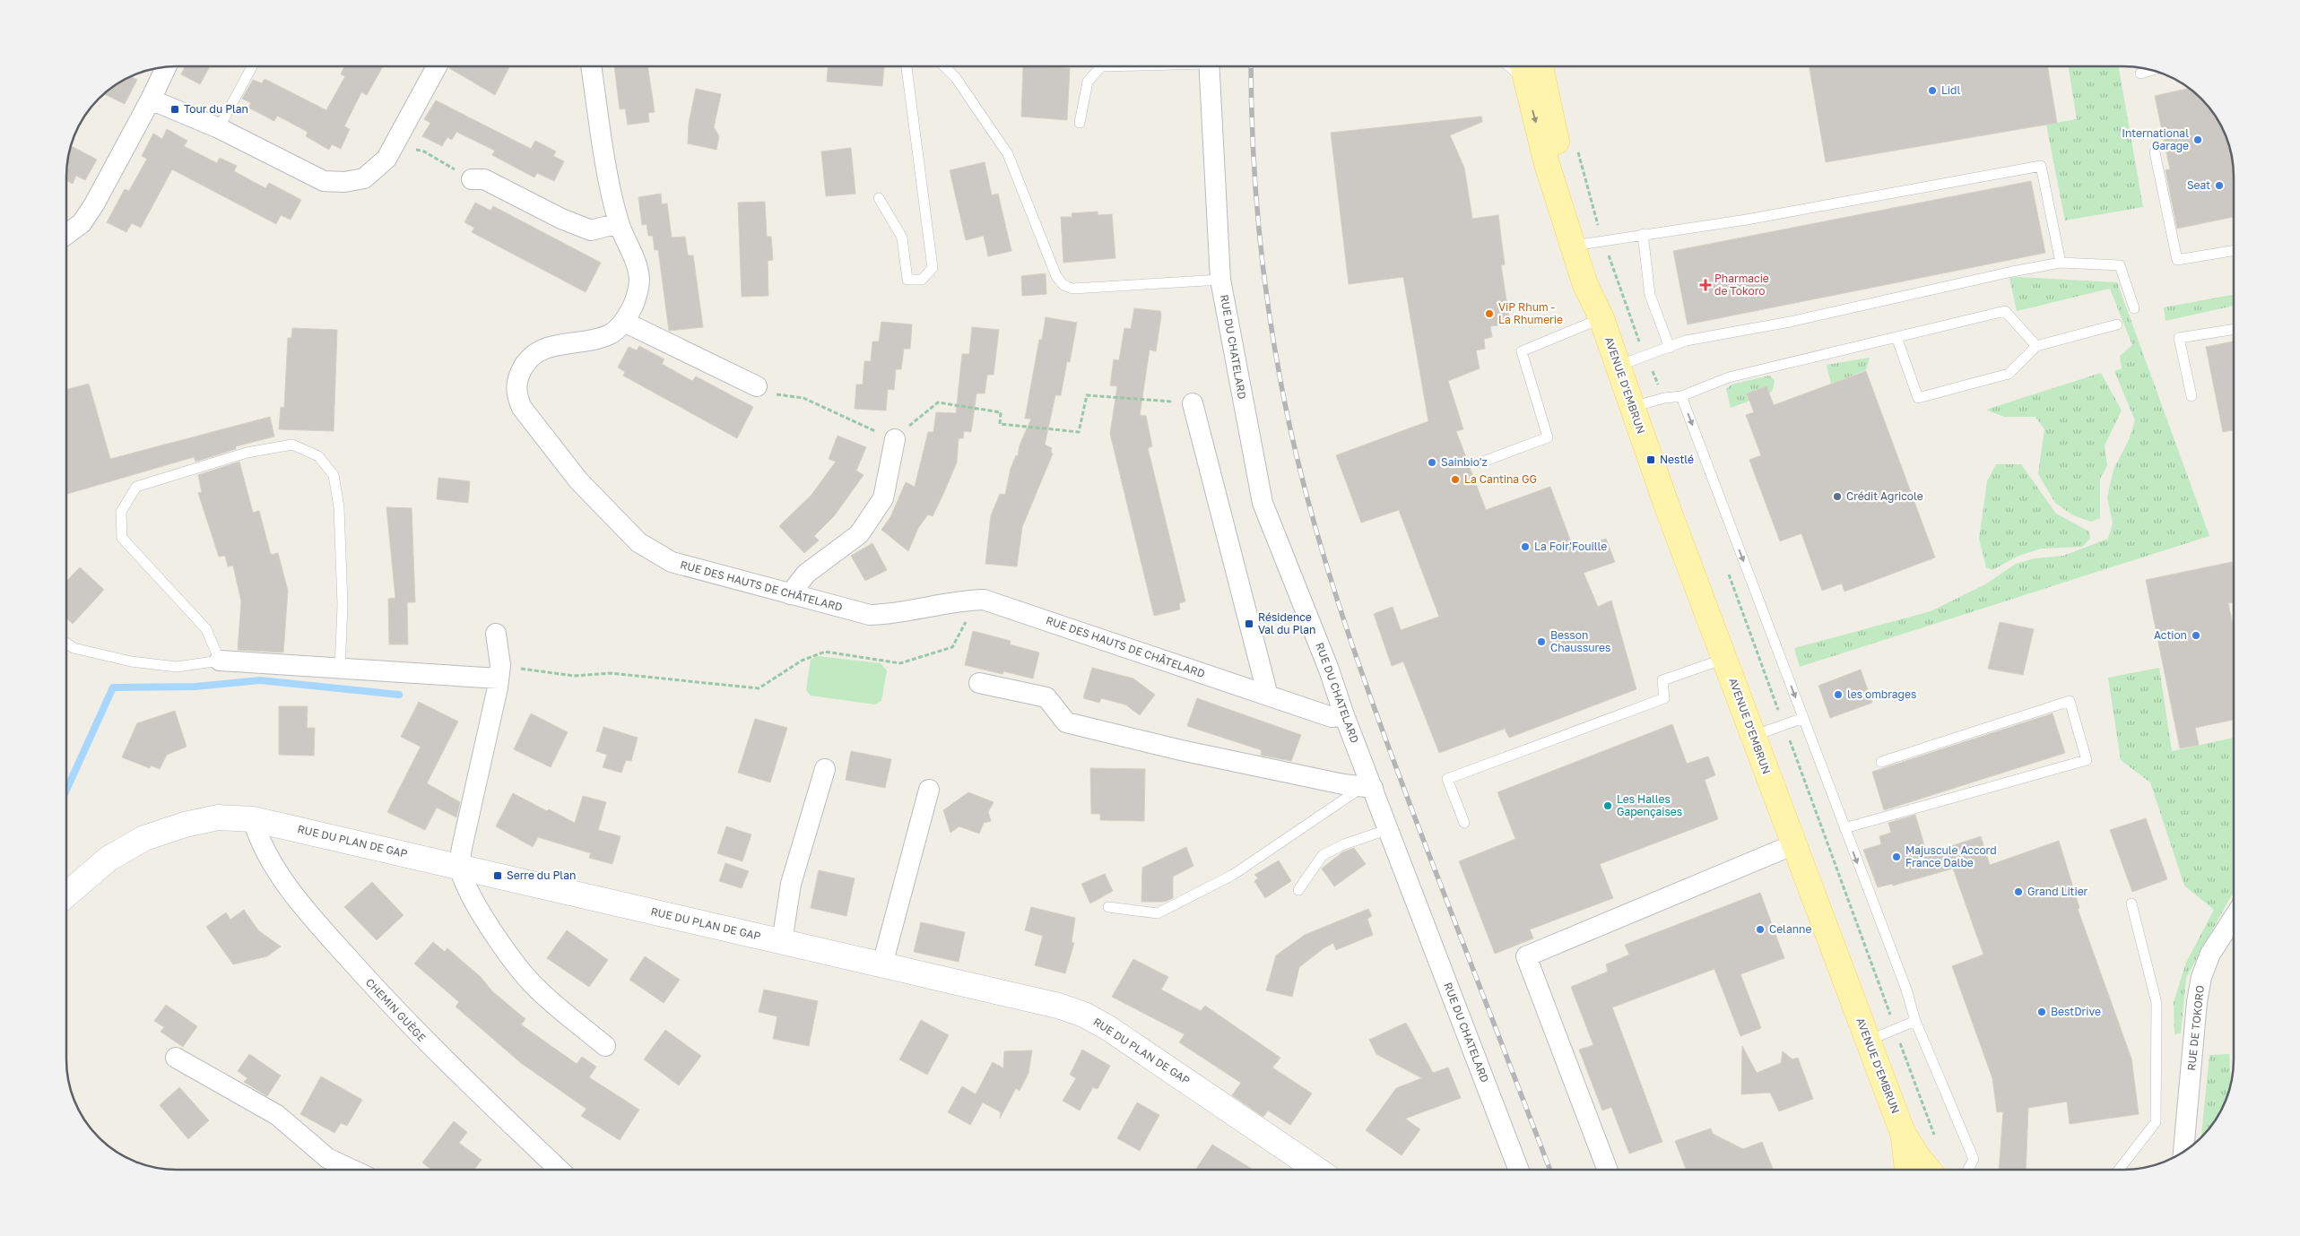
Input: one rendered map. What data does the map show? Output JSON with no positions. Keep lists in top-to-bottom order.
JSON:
{
  "streets": {
    "main road": ["AVENUE D'EMBRUN", "RUE DU PLAN DE GAP"],
    "street": [
      "RUE DU CHATELARD",
      "RUE DES HAUTS DE CHÂTELARD",
      "CHEMIN GUÈGE",
      "RUE DE TOKORO"
    ]
  },
  "crossings": [
    ["RUE DU CHATELARD", "RUE DES HAUTS DE CHÂTELARD"],
    ["RUE DU PLAN DE GAP", "CHEMIN GUÈGE"]
  ],
  "places": {
    "other": [
      "Lidl",
      "International Garage",
      "Seat",
      "ViP Rhum - La Rhumerie",
      "Sainbio'z",
      "La Cantina GG",
      "Crédit Agricole",
      "La Foir'Fouille",
      "Action",
      "Besson Chaussures",
      "les ombrages",
      "Les Halles Gapençaises",
      "Majuscule Accord France Dalbe",
      "Grand Litier",
      "Celanne",
      "BestDrive"
    ],
    "transit": [
      "Tour du Plan",
      "Nestlé",
      "Résidence Val du Plan",
      "Serre du Plan"
    ],
    "health": ["Pharmacie de Tokoro"]
  }
}
